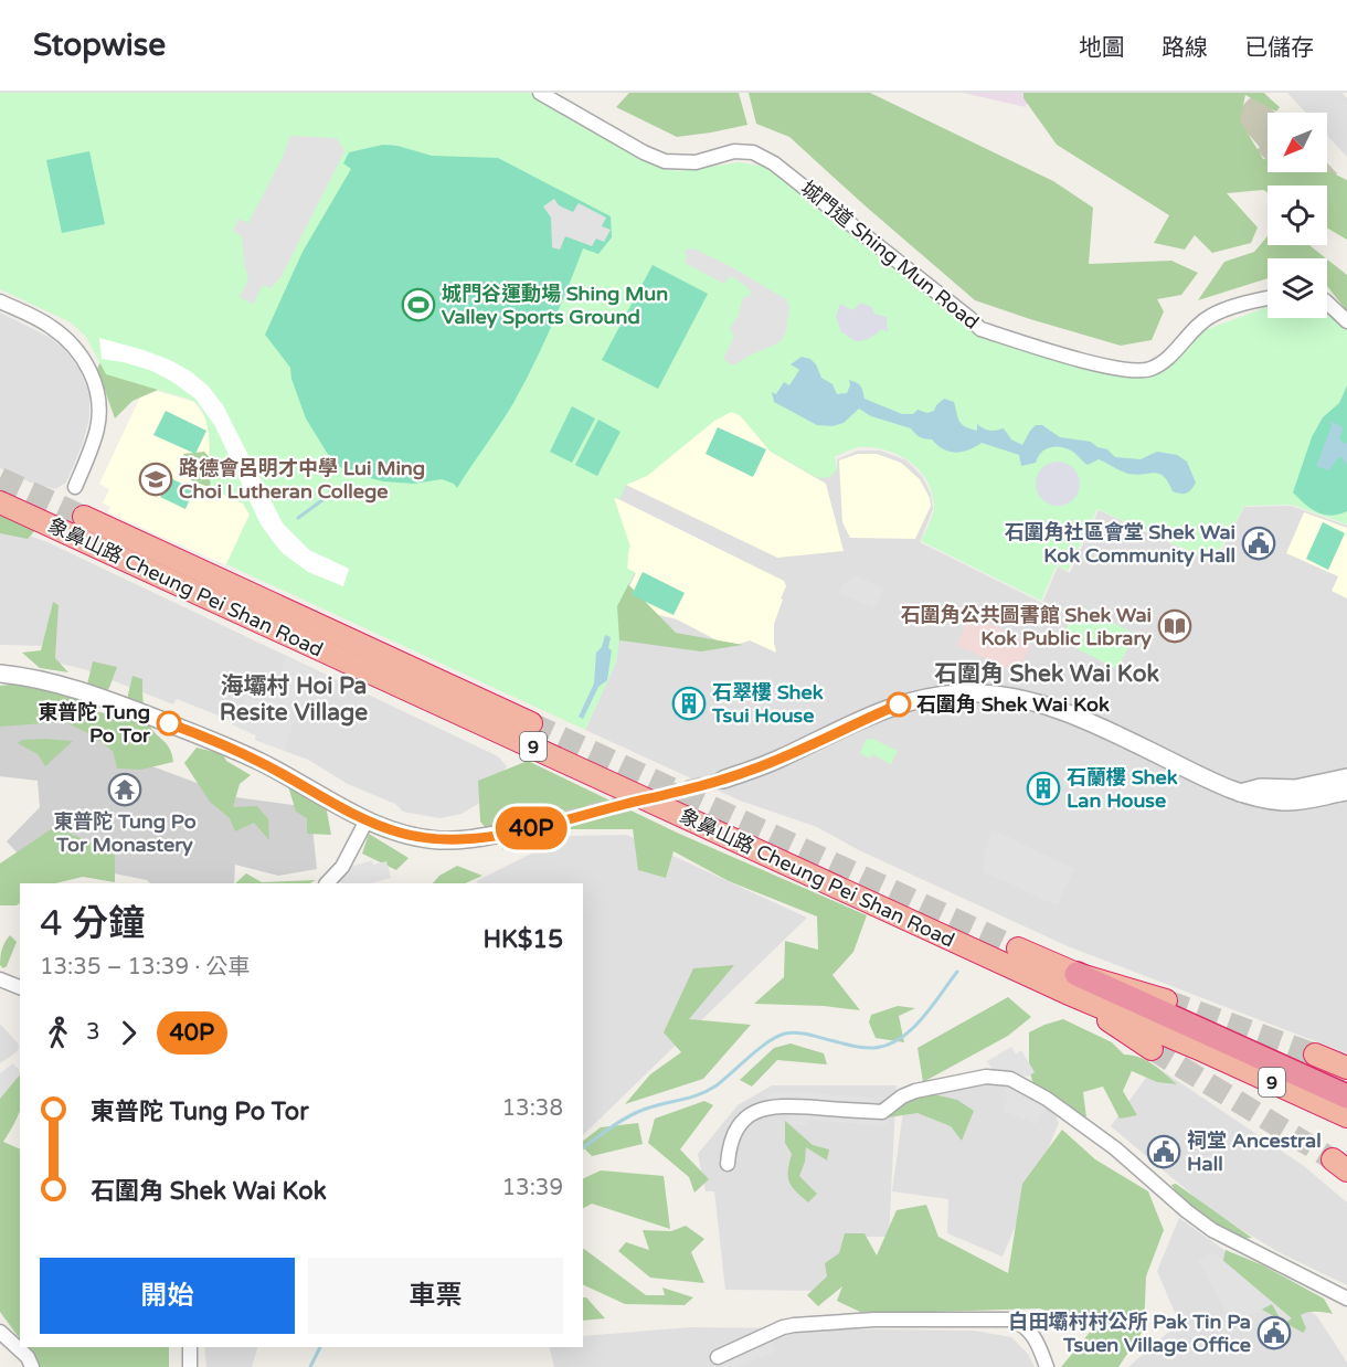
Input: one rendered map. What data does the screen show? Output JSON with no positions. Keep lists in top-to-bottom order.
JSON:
{
  "streets": {
    "highway": ["象鼻山路 Cheung Pei Shan Road", "9"],
    "street": ["城門道 Shing Mun Road"]
  },
  "districts": ["石圍角 Shek Wai Kok", "海壩村 Hoi Pa Resite Village"],
  "places": {
    "sports": ["城門谷運動場 Shing Mun Valley Sports Ground"],
    "school or university": ["路德會呂明才中學 Lui Ming Choi Lutheran College"],
    "public building": ["石圍角社區會堂 Shek Wai Kok Community Hall", "祠堂 Ancestral Hall", "白田壩村村公所 Pak Tin Pa Tsuen Village Office"],
    "library": ["石圍角公共圖書館 Shek Wai Kok Public Library"],
    "building": ["石翠樓 Shek Tsui House", "石蘭樓 Shek Lan House"],
    "other": ["石圍角 Shek Wai Kok", "東普陀 Tung Po Tor"],
    "temple": ["東普陀 Tung Po Tor Monastery"]
  },
  "lines": ["bus line 40P"],
  "north": "bottom left",
  "page": {
    "header": "Stopwise",
    "nav": ["地圖", "路線", "已儲存"],
    "on_map": "40P",
    "heading": ["4 分鐘", "13:35 – 13:39 · 公車", "HK$15"],
    "legs": ["3", "40P"],
    "list": [
      {
        "name": "東普陀 Tung Po Tor",
        "value": "13:38"
      },
      {
        "name": "石圍角 Shek Wai Kok",
        "value": "13:39"
      }
    ],
    "buttons": ["開始", "車票"]
  }
}
